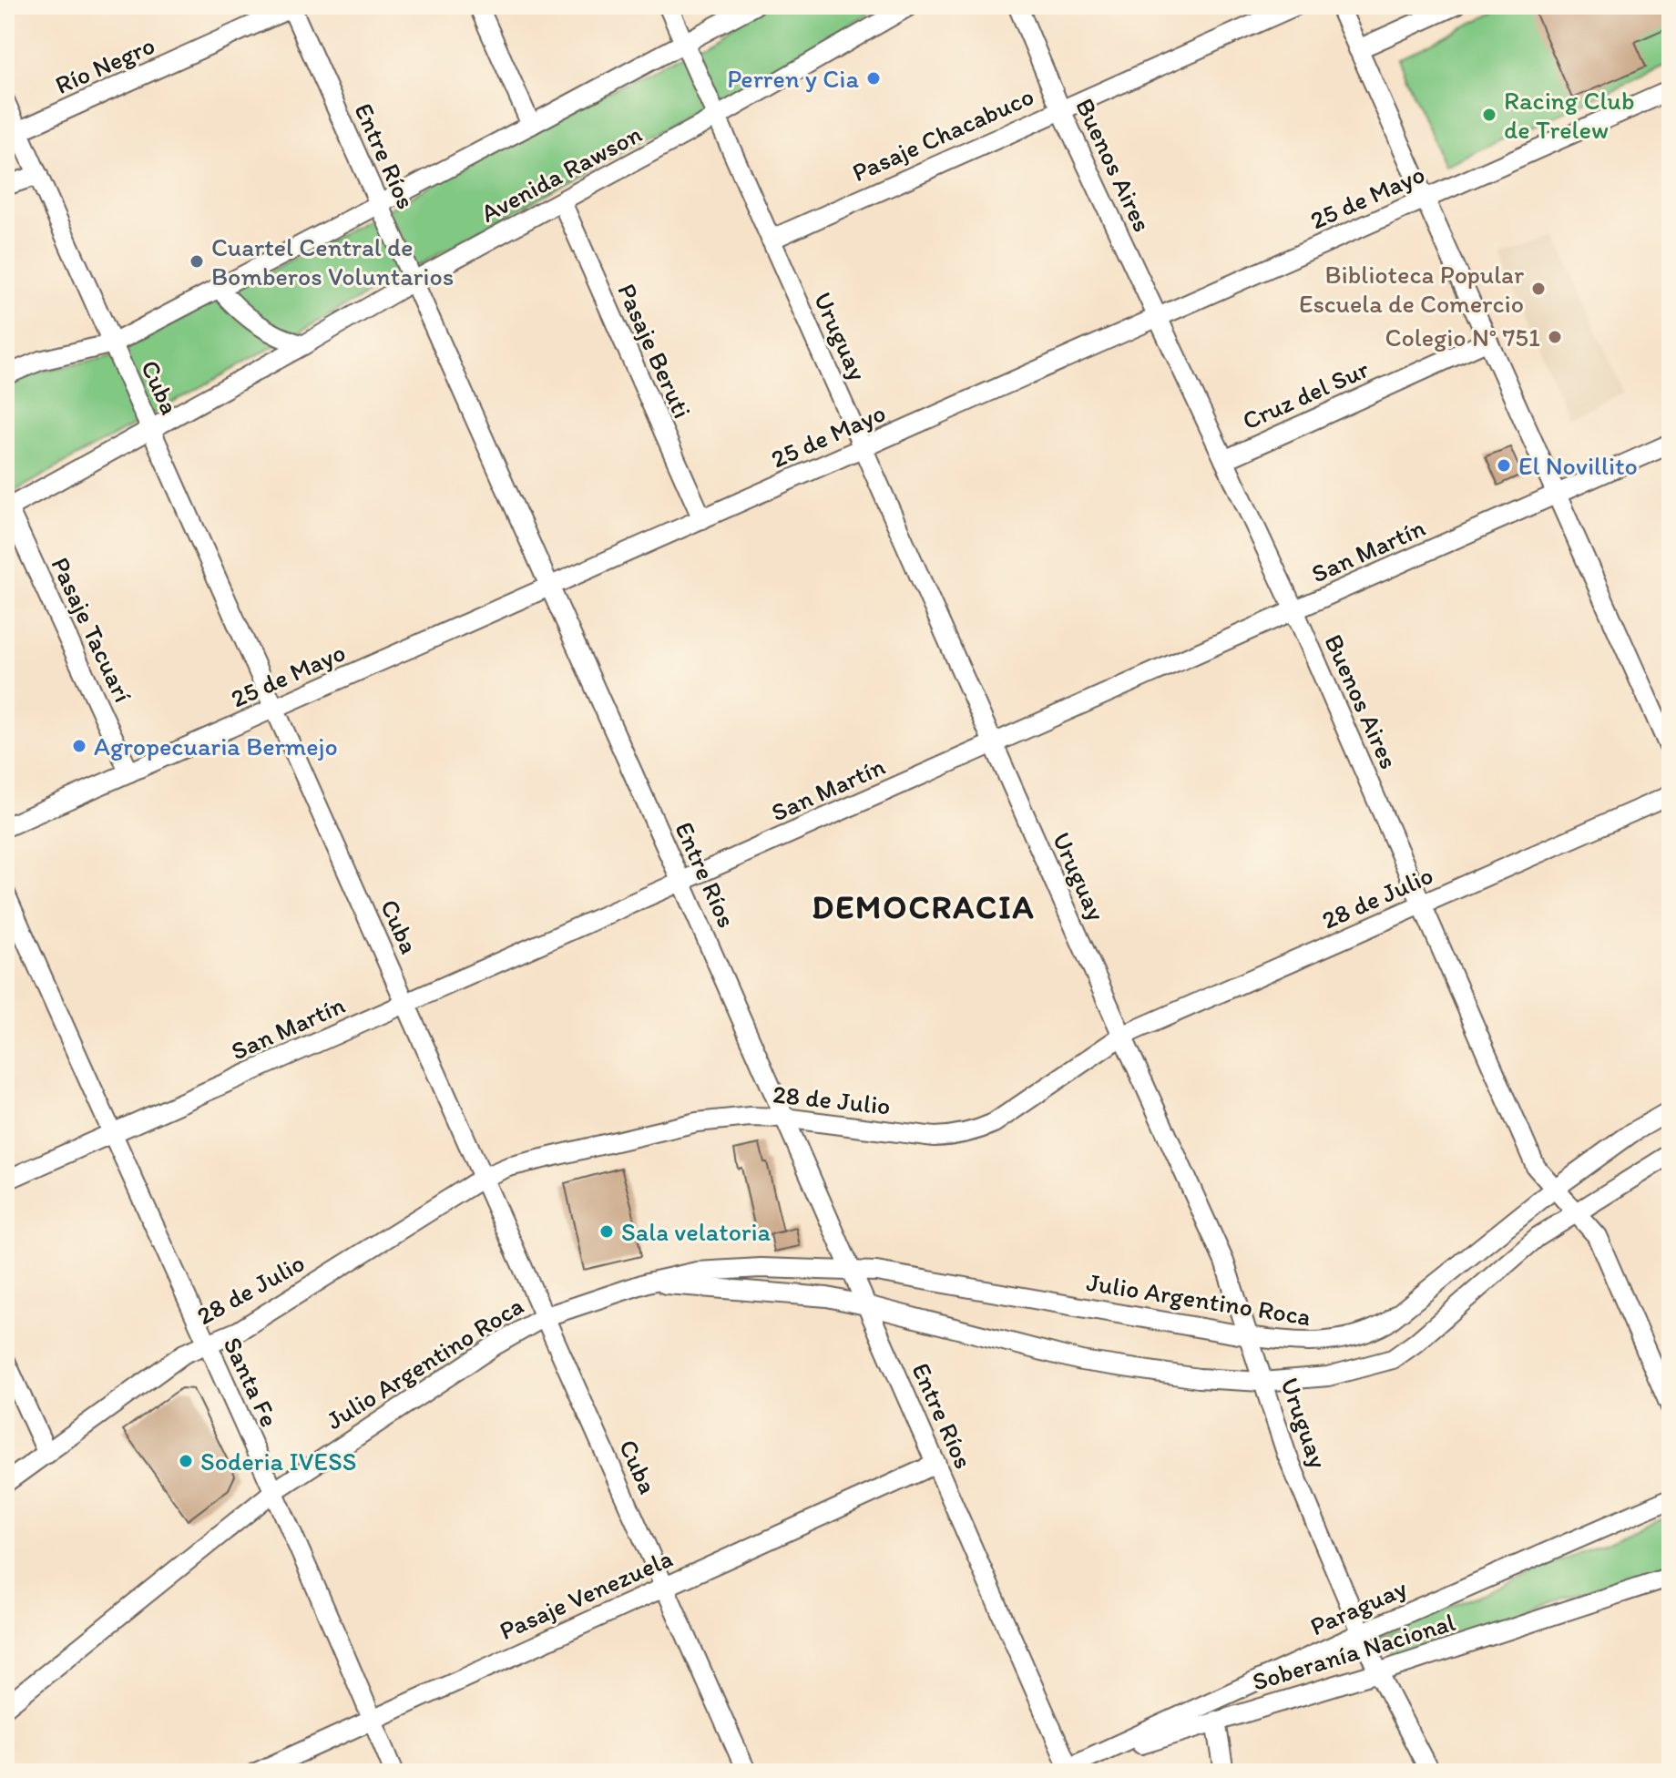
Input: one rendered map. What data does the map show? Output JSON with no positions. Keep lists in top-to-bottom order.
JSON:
{
  "streets": {
    "street": [
      "Río Negro",
      "Pasaje Chacabuco",
      "Entre Ríos",
      "Buenos Aires",
      "Avenida Rawson",
      "25 de Mayo",
      "Uruguay",
      "Pasaje Beruti",
      "Cuba",
      "Cruz del Sur",
      "San Martín",
      "Pasaje Tacuarí",
      "28 de Julio",
      "Julio Argentino Roca",
      "Santa Fe",
      "Pasaje Venezuela",
      "Paraguay",
      "Soberanía Nacional"
    ]
  },
  "crossings": [
    ["Río Negro", "Entre Ríos"],
    ["Río Negro", "Cuba"],
    ["Pasaje Chacabuco", "Buenos Aires"],
    ["Pasaje Chacabuco", "Uruguay"],
    ["Entre Ríos", "Avenida Rawson"],
    ["Entre Ríos", "25 de Mayo"],
    ["Entre Ríos", "San Martín"],
    ["Entre Ríos", "28 de Julio"],
    ["Entre Ríos", "Julio Argentino Roca"],
    ["Entre Ríos", "Pasaje Venezuela"],
    ["Entre Ríos", "Paraguay"],
    ["Entre Ríos", "Soberanía Nacional"],
    ["Buenos Aires", "25 de Mayo"],
    ["Buenos Aires", "Cruz del Sur"],
    ["Buenos Aires", "San Martín"],
    ["Buenos Aires", "28 de Julio"],
    ["Buenos Aires", "Julio Argentino Roca"],
    ["Avenida Rawson", "Uruguay"],
    ["Avenida Rawson", "Pasaje Beruti"],
    ["Avenida Rawson", "Cuba"],
    ["Avenida Rawson", "Pasaje Tacuarí"],
    ["25 de Mayo", "Uruguay"],
    ["25 de Mayo", "Pasaje Beruti"],
    ["25 de Mayo", "Cuba"],
    ["25 de Mayo", "Pasaje Tacuarí"],
    ["Uruguay", "San Martín"],
    ["Uruguay", "28 de Julio"],
    ["Uruguay", "Julio Argentino Roca"],
    ["Uruguay", "Paraguay"],
    ["Uruguay", "Soberanía Nacional"],
    ["Cuba", "San Martín"],
    ["Cuba", "28 de Julio"],
    ["Cuba", "Julio Argentino Roca"],
    ["Cuba", "Pasaje Venezuela"],
    ["San Martín", "Santa Fe"],
    ["28 de Julio", "Santa Fe"],
    ["Julio Argentino Roca", "Santa Fe"],
    ["Santa Fe", "Pasaje Venezuela"],
    ["Paraguay", "Soberanía Nacional"]
  ],
  "districts": ["DEMOCRACIA"],
  "places": [
    "Perren y Cia",
    "Racing Club de Trelew",
    "Cuartel Central de Bomberos Voluntarios",
    "Biblioteca Popular Escuela de Comercio",
    "Colegio N° 751",
    "El Novillito",
    "Agropecuaria Bermejo",
    "Sala velatoria",
    "Soderia IVESS"
  ]
}
